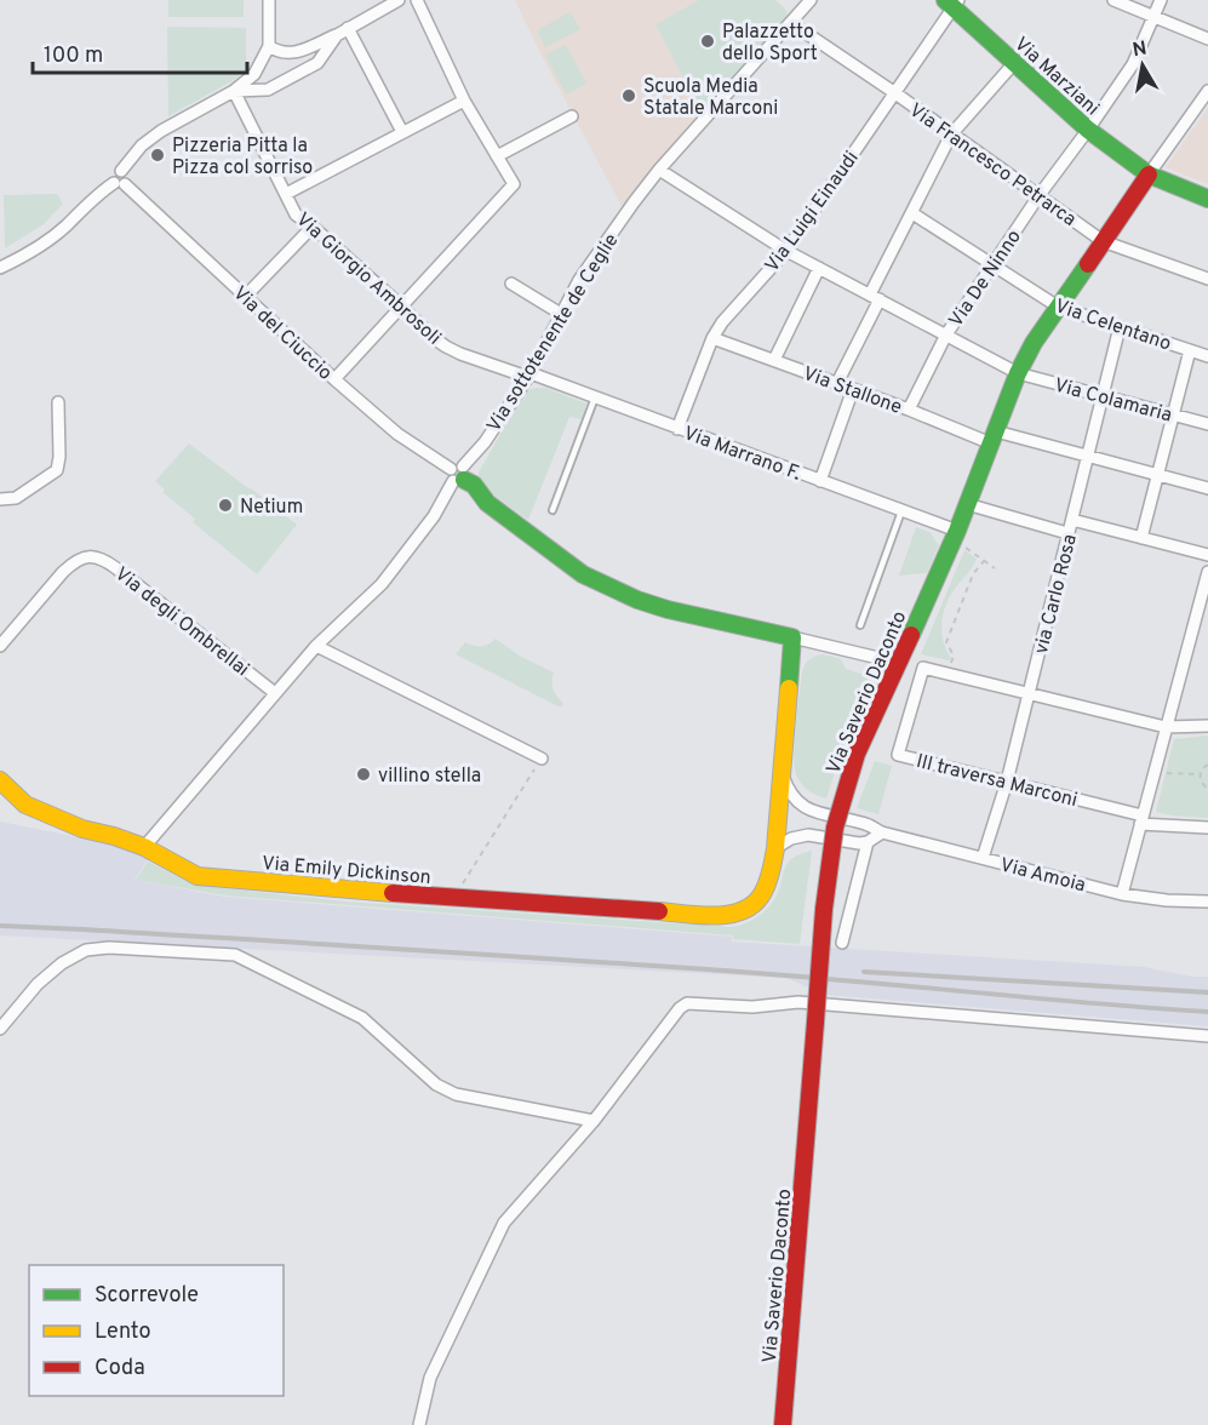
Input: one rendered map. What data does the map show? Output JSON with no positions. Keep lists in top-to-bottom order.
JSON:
{
  "streets": {
    "street": [
      "Via Marziani",
      "Via Francesco Petrarca",
      "Via Luigi Einaudi",
      "Via Giorgio Ambrosoli",
      "Via De Ninno",
      "Via Celentano",
      "Via del Ciuccio",
      "Via sottotenente de Ceglie",
      "Via Stallone",
      "Via Colamaria",
      "Via Marrano F.",
      "via Carlo Rosa",
      "Via degli Ombrellai",
      "Via Saverio Daconto",
      "III traversa Marconi",
      "Via Emily Dickinson",
      "Via Amoia"
    ]
  },
  "crossings": [
    ["Via Marziani", "Via Luigi Einaudi"],
    ["Via Marziani", "Via De Ninno"],
    ["Via Marziani", "Via Saverio Daconto"],
    ["Via Francesco Petrarca", "Via Luigi Einaudi"],
    ["Via Francesco Petrarca", "Via De Ninno"],
    ["Via Francesco Petrarca", "Via sottotenente de Ceglie"],
    ["Via Francesco Petrarca", "Via Saverio Daconto"],
    ["Via Luigi Einaudi", "Via Stallone"],
    ["Via Luigi Einaudi", "Via Colamaria"],
    ["Via Luigi Einaudi", "Via Marrano F."],
    ["Via Giorgio Ambrosoli", "Via sottotenente de Ceglie"],
    ["Via Giorgio Ambrosoli", "Via Marrano F."],
    ["Via De Ninno", "Via Celentano"],
    ["Via De Ninno", "Via Stallone"],
    ["Via De Ninno", "Via Colamaria"],
    ["Via Celentano", "via Carlo Rosa"],
    ["Via Celentano", "Via Saverio Daconto"],
    ["Via del Ciuccio", "Via sottotenente de Ceglie"],
    ["Via sottotenente de Ceglie", "Via Colamaria"],
    ["Via sottotenente de Ceglie", "Via Marrano F."],
    ["Via Stallone", "via Carlo Rosa"],
    ["Via Stallone", "Via Saverio Daconto"],
    ["Via Colamaria", "via Carlo Rosa"],
    ["Via Colamaria", "Via Saverio Daconto"],
    ["Via Marrano F.", "Via Saverio Daconto"],
    ["via Carlo Rosa", "III traversa Marconi"],
    ["via Carlo Rosa", "Via Amoia"],
    ["Via Emily Dickinson", "Via Amoia"]
  ],
  "places": [
    "Palazzetto dello Sport",
    "Scuola Media Statale Marconi",
    "Pizzeria Pitta la Pizza col sorriso",
    "Netium",
    "villino stella"
  ],
  "legend": ["Scorrevole", "Lento", "Coda"],
  "scale_bar": "100 m",
  "north": "top"
}
